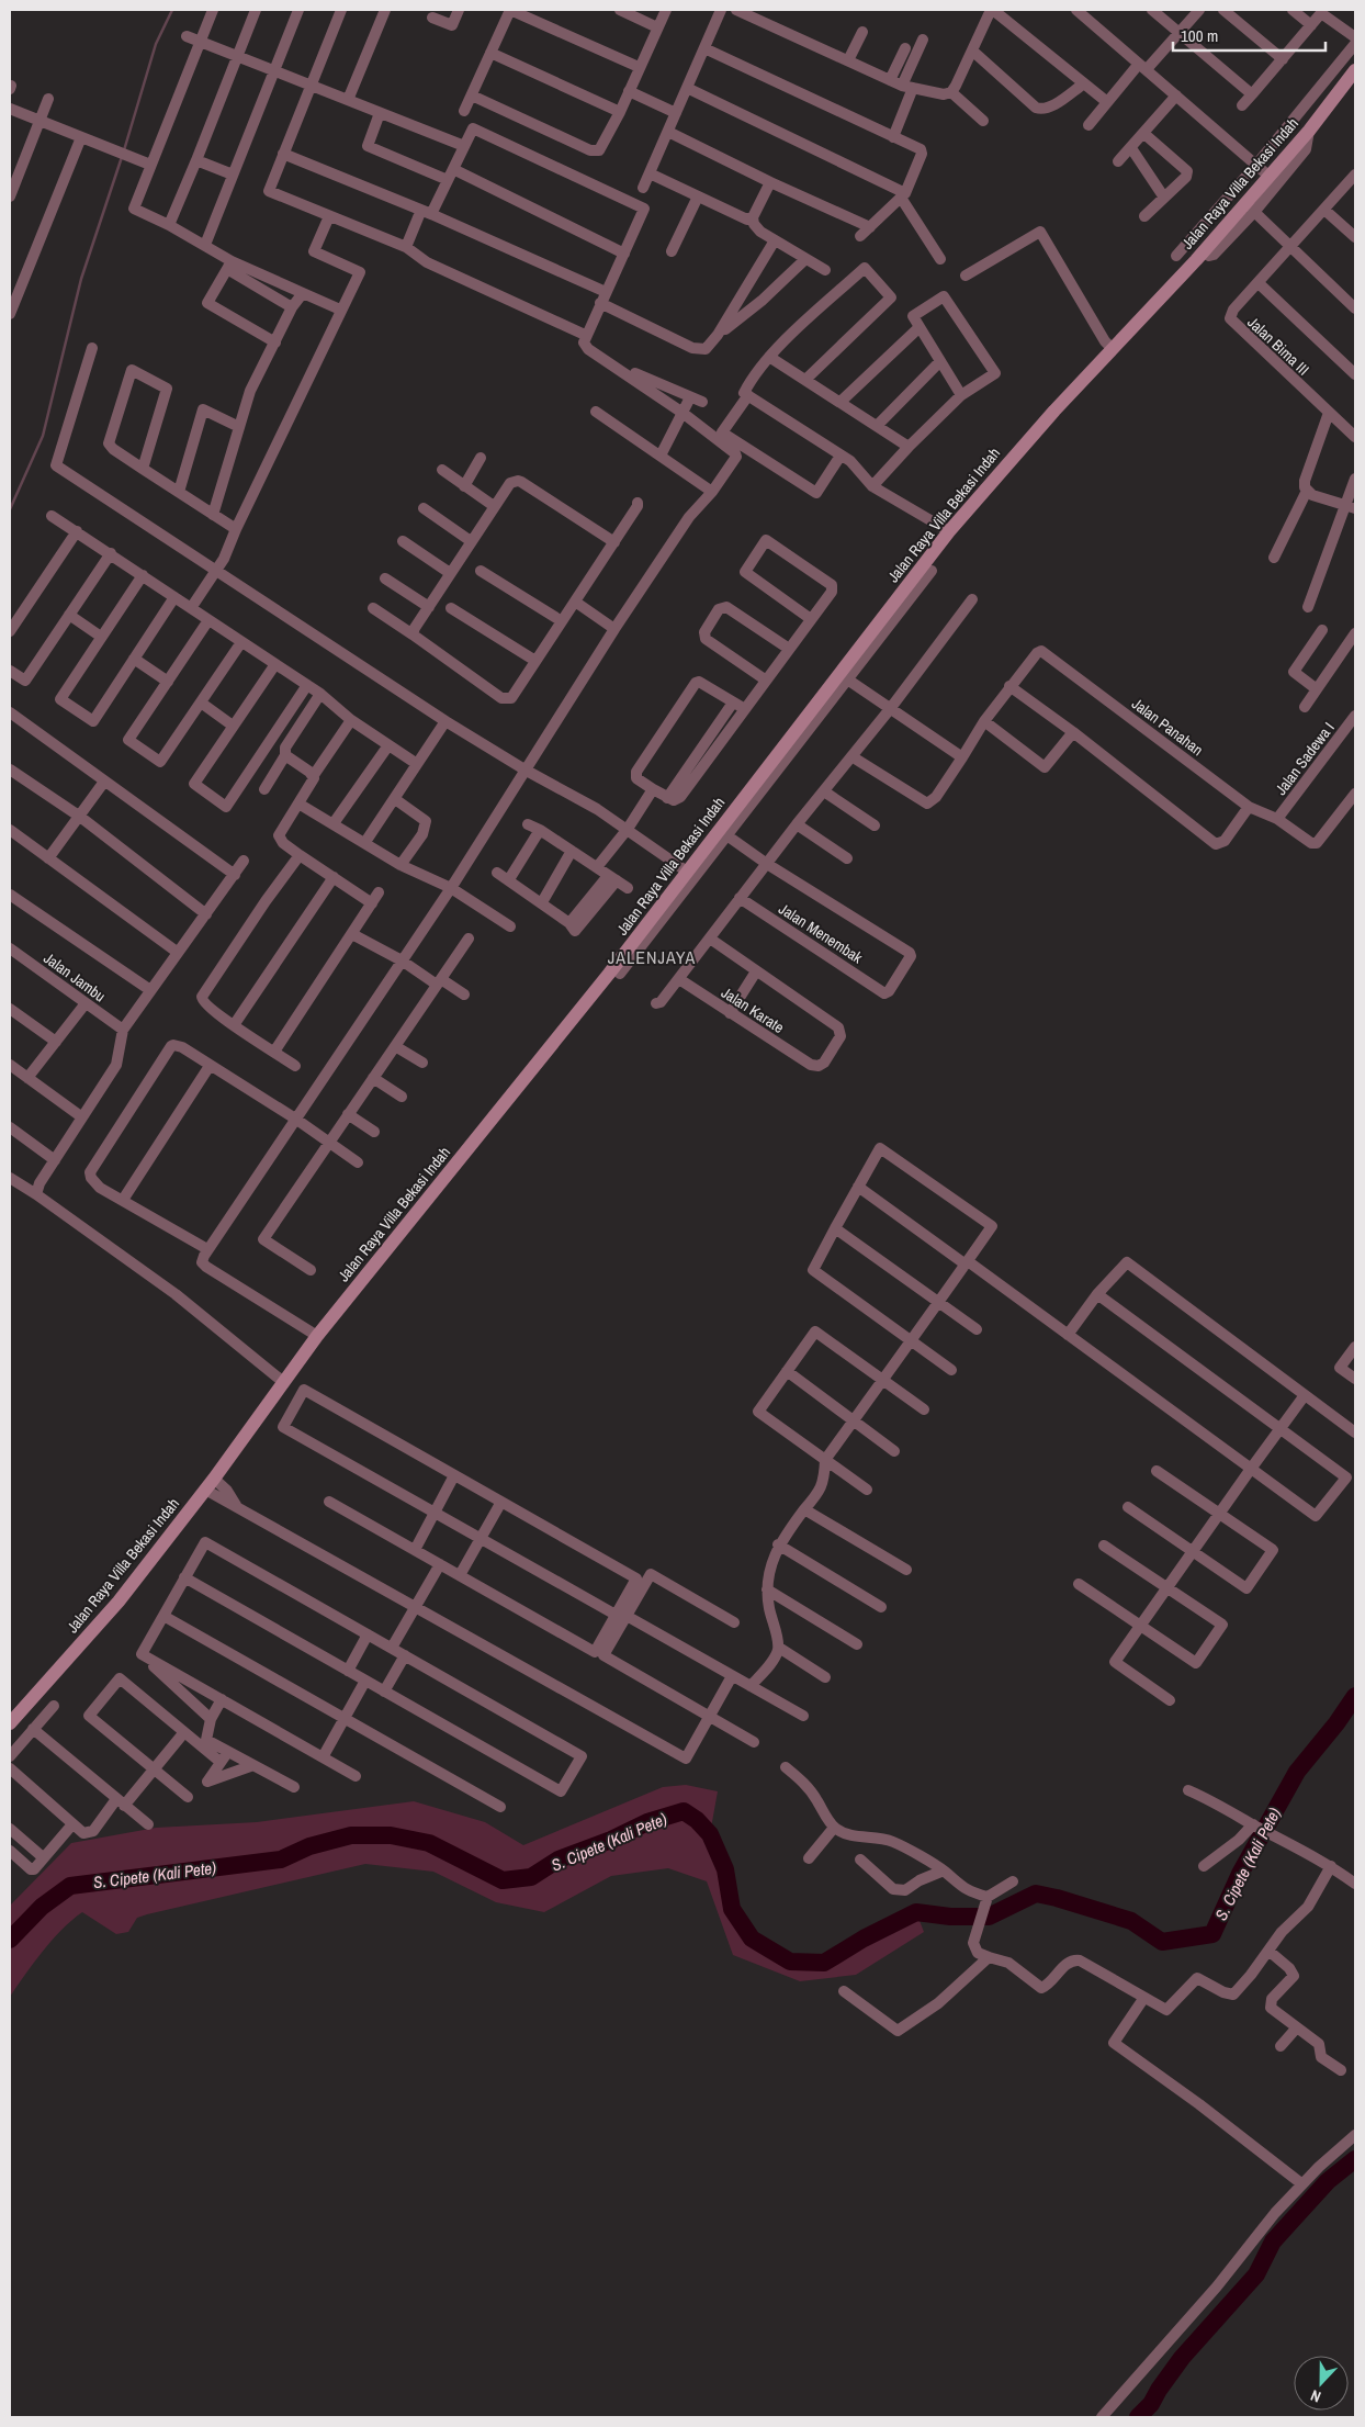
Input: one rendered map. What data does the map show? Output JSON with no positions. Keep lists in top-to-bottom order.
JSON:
{
  "streets": {
    "main road": ["Jalan Raya Villa Bekasi Indah"],
    "street": [
      "Jalan Bima III",
      "Jalan Panahan",
      "Jalan Sadewa I",
      "Jalan Menembak",
      "Jalan Jambu",
      "Jalan Karate"
    ]
  },
  "crossings": [
    ["Jalan Panahan", "Jalan Sadewa I"]
  ],
  "districts": ["JALENJAYA"],
  "water": ["S. Cipete (Kali Pete)"],
  "scale_bar": "100 m",
  "north": "bottom"
}
